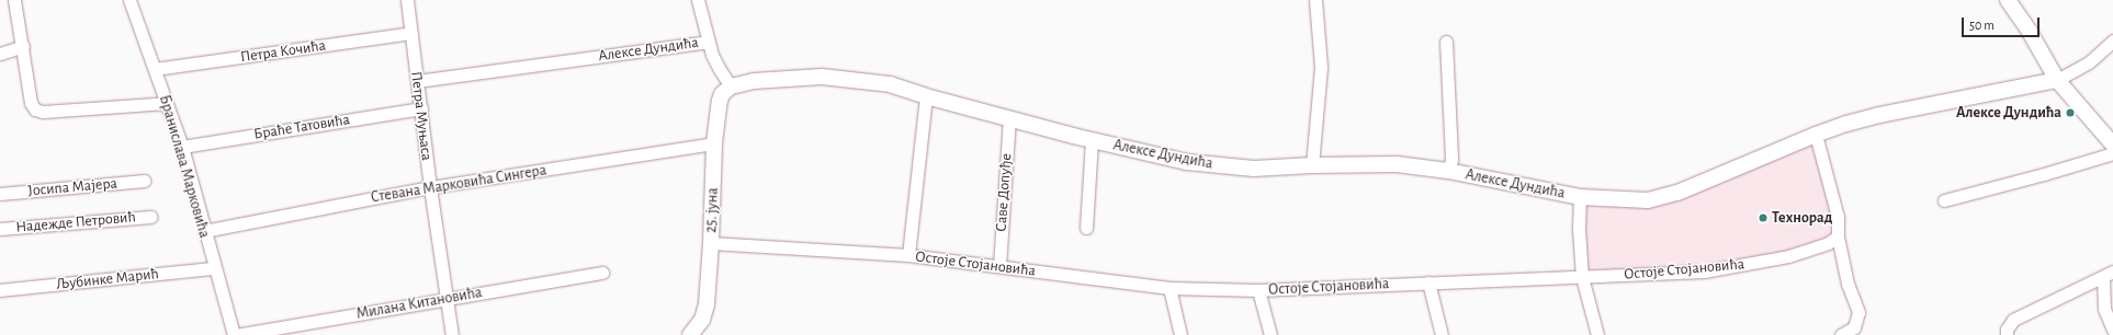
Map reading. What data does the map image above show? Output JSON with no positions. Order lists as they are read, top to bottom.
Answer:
{
  "streets": {
    "street": [
      "Алексе Дундића",
      "Петра Кочића",
      "Петра Муњаса",
      "Браће Татовића",
      "Бранислава Марковића",
      "Стевана Марковића Сингера",
      "Јосипа Мајера",
      "Саве Допуђе",
      "25. јуна",
      "Надежде Петровић",
      "Остоје Стојановића",
      "Љубинке Марић",
      "Милана Китановића"
    ]
  },
  "crossings": [
    ["Алексе Дундића", "Петра Муњаса"],
    ["Алексе Дундића", "Саве Допуђе"],
    ["Алексе Дундића", "25. јуна"],
    ["Петра Кочића", "Петра Муњаса"],
    ["Петра Кочића", "Бранислава Марковића"],
    ["Петра Муњаса", "Браће Татовића"],
    ["Петра Муњаса", "Стевана Марковића Сингера"],
    ["Петра Муњаса", "Милана Китановића"],
    ["Браће Татовића", "Бранислава Марковића"],
    ["Бранислава Марковића", "Стевана Марковића Сингера"],
    ["Бранислава Марковића", "Љубинке Марић"],
    ["Бранислава Марковића", "Милана Китановића"],
    ["Стевана Марковића Сингера", "25. јуна"],
    ["Саве Допуђе", "Остоје Стојановића"],
    ["25. јуна", "Остоје Стојановића"]
  ],
  "places": ["Алексе Дундића", "Технорад"],
  "scale_bar": "50 m"
}
